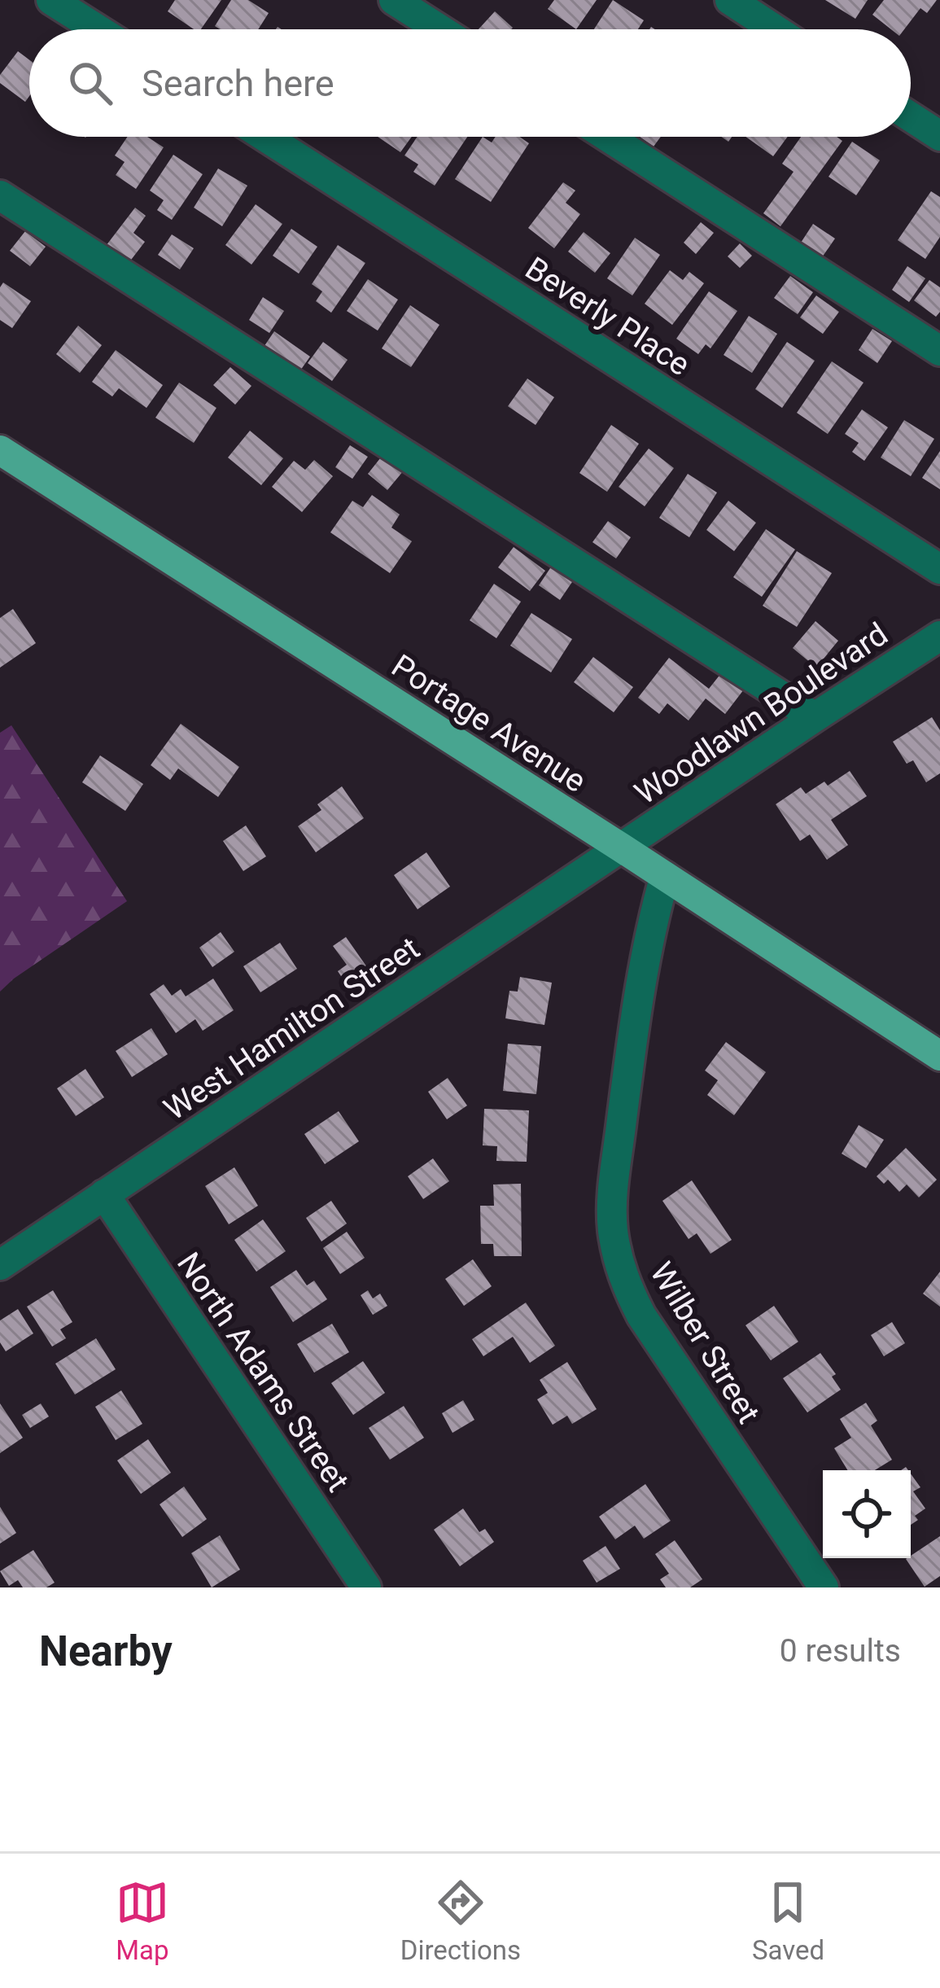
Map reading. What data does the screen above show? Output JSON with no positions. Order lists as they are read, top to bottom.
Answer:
{
  "streets": {
    "main road": ["Portage Avenue"],
    "street": [
      "Beverly Place",
      "Woodlawn Boulevard",
      "West Hamilton Street",
      "Wilber Street",
      "North Adams Street"
    ]
  },
  "crossings": [
    ["Woodlawn Boulevard", "Portage Avenue"],
    ["Woodlawn Boulevard", "West Hamilton Street"],
    ["Portage Avenue", "West Hamilton Street"],
    ["Portage Avenue", "Wilber Street"],
    ["West Hamilton Street", "North Adams Street"]
  ],
  "page": {
    "search": "Search here",
    "heading": ["Nearby", "0 results"],
    "nav": ["Map", "Directions", "Saved"]
  }
}
